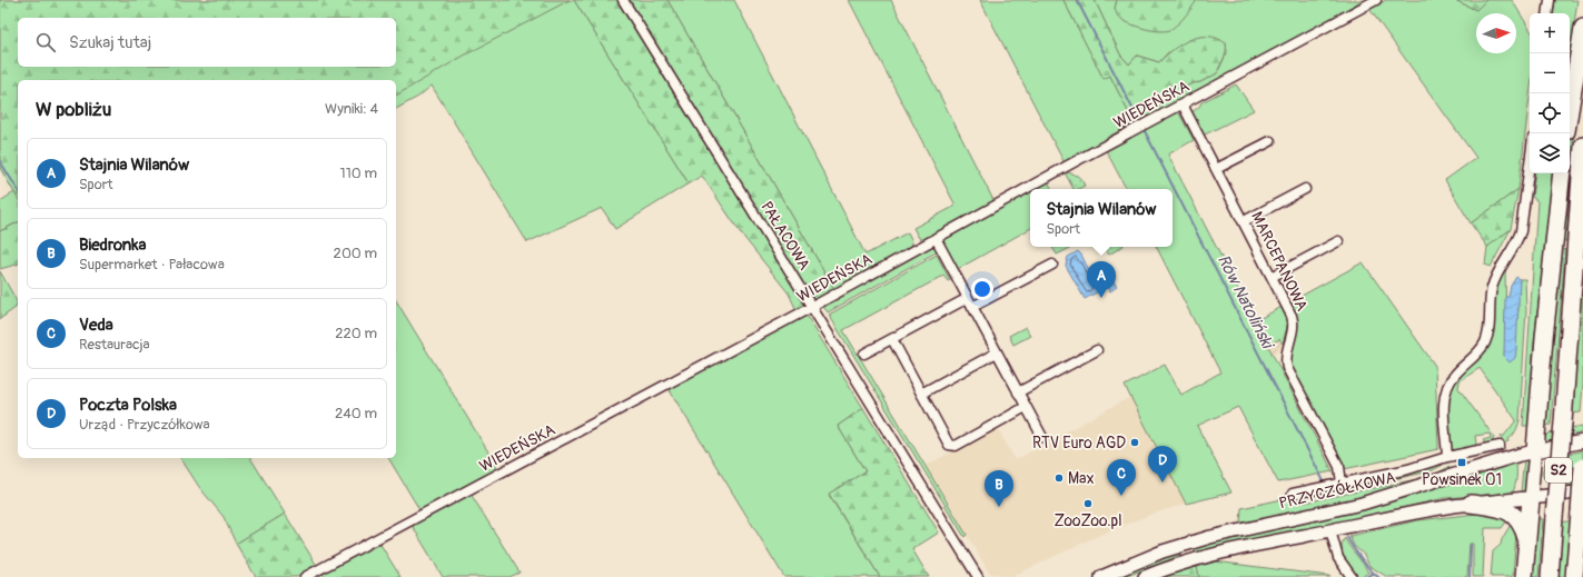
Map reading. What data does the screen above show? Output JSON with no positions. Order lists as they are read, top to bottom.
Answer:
{
  "streets": {
    "highway": ["S2"],
    "main road": ["PRZYCZÓŁKOWA"],
    "street": ["WIEDEŃSKA", "PAŁACOWA", "MARCEPANOWA"]
  },
  "crossings": [
    ["WIEDEŃSKA", "PAŁACOWA"],
    ["WIEDEŃSKA", "MARCEPANOWA"],
    ["MARCEPANOWA", "PRZYCZÓŁKOWA"]
  ],
  "water": ["Rów Natoliński"],
  "places": {
    "other": ["RTV Euro AGD", "Max", "ZooZoo.pl"],
    "transit": ["Powsinek 01"]
  },
  "north": "right",
  "page": {
    "map_buttons": ["+", "−"],
    "search": "Szukaj tutaj",
    "heading": ["W pobliżu", "Wyniki: 4"],
    "list": [
      {
        "mark": "A",
        "name": "Stajnia Wilanów",
        "note": "Sport",
        "value": "110 m"
      },
      {
        "mark": "B",
        "name": "Biedronka",
        "note": "Supermarket · Pałacowa",
        "value": "200 m"
      },
      {
        "mark": "C",
        "name": "Veda",
        "note": "Restauracja",
        "value": "220 m"
      },
      {
        "mark": "D",
        "name": "Poczta Polska",
        "note": "Urząd · Przyczółkowa",
        "value": "240 m"
      }
    ],
    "popup": ["Stajnia Wilanów", "Sport"],
    "pins": [
      "A",
      "D",
      "C",
      "B"
    ]
  }
}
